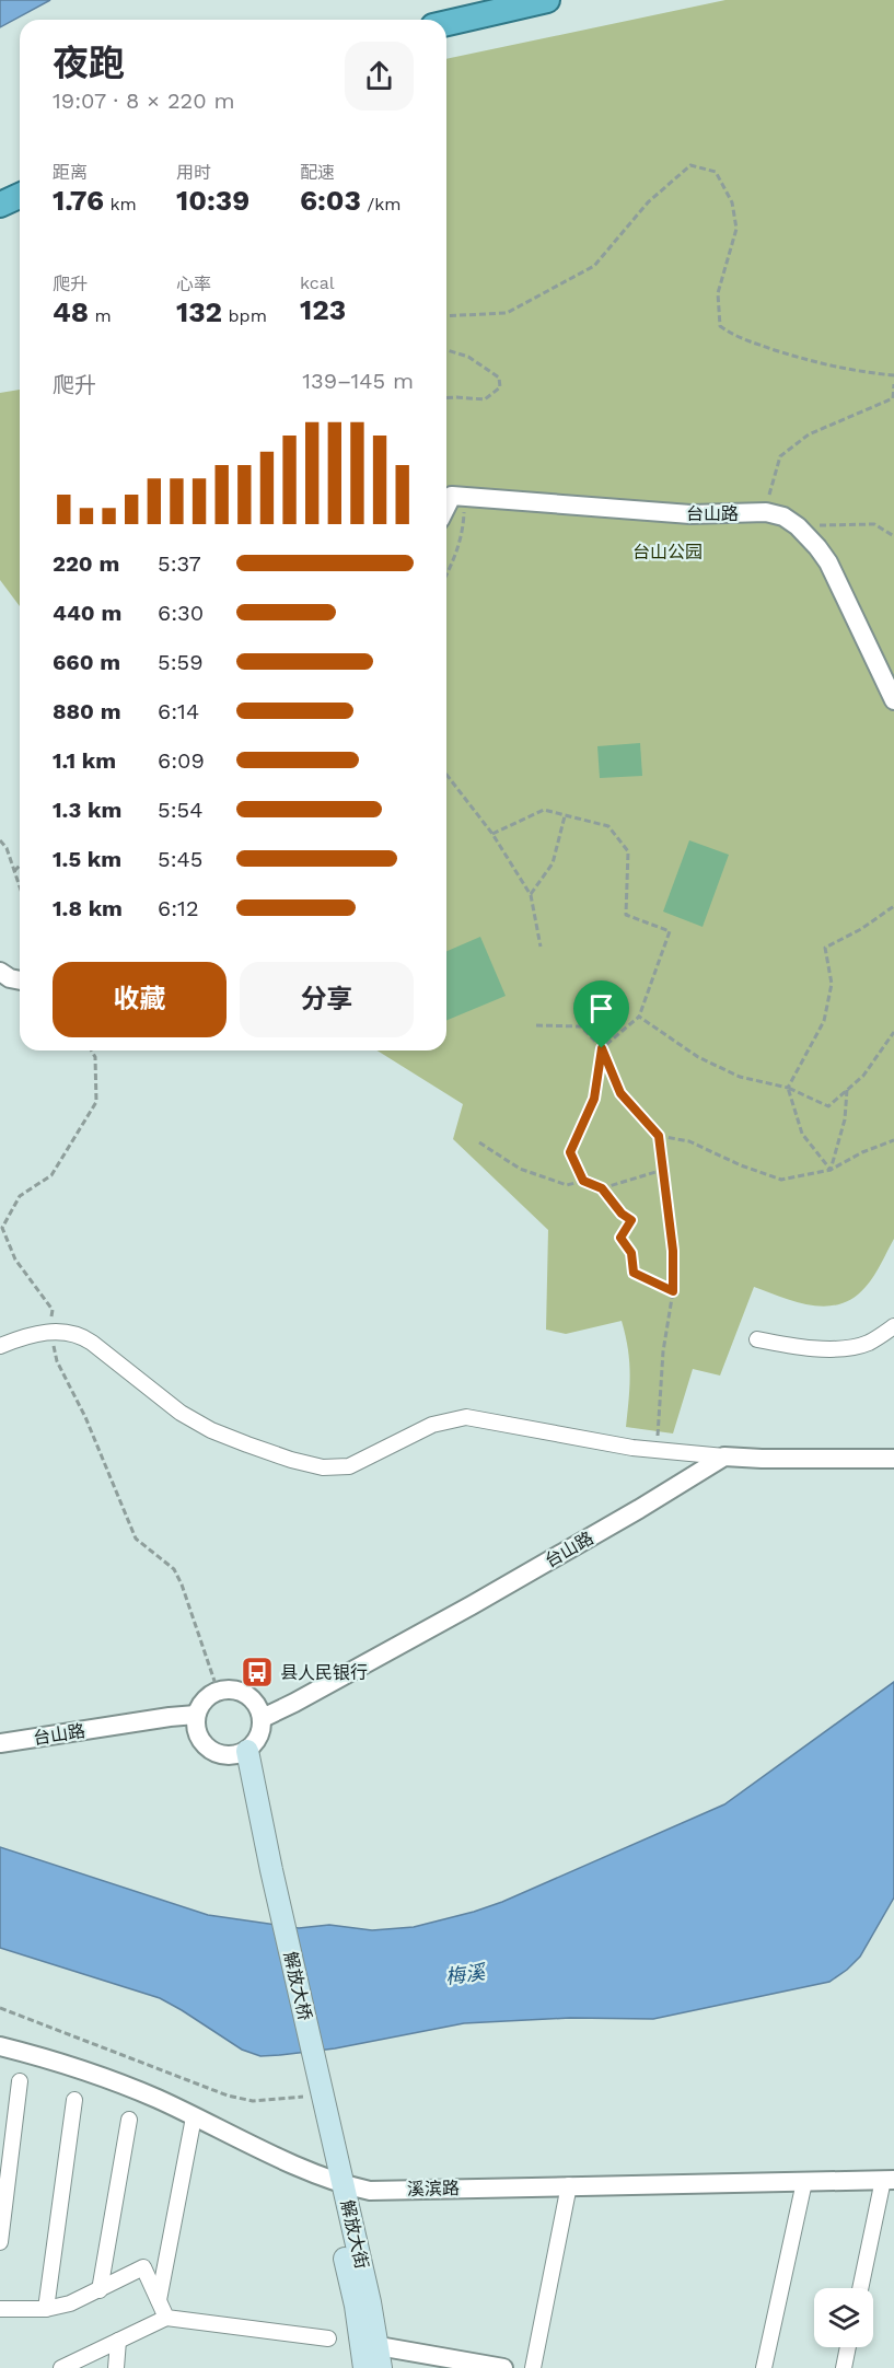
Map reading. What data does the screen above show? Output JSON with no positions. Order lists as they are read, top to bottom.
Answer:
{
  "streets": {
    "main road": ["解放大桥", "解放大街"],
    "street": ["台山路", "溪滨路"]
  },
  "crossings": [
    ["台山路", "解放大桥"],
    ["解放大桥", "解放大街"],
    ["溪滨路", "解放大街"]
  ],
  "water": ["梅溪"],
  "parks": ["台山公园"],
  "places": {
    "bus stop": ["县人民银行"]
  },
  "page": {
    "heading": ["夜跑", "19:07 · 8 × 220 m"],
    "stats": [
      ["距离", "1.76 km"],
      ["用时", "10:39"],
      ["配速", "6:03 /km"],
      ["爬升", "48 m"],
      ["心率", "132 bpm"],
      ["kcal", "123"]
    ],
    "chart": ["爬升", "139–145 m"],
    "list": [
      {
        "name": "220 m",
        "note": "5:37"
      },
      {
        "name": "440 m",
        "note": "6:30"
      },
      {
        "name": "660 m",
        "note": "5:59"
      },
      {
        "name": "880 m",
        "note": "6:14"
      },
      {
        "name": "1.1 km",
        "note": "6:09"
      },
      {
        "name": "1.3 km",
        "note": "5:54"
      },
      {
        "name": "1.5 km",
        "note": "5:45"
      },
      {
        "name": "1.8 km",
        "note": "6:12"
      }
    ],
    "buttons": ["收藏", "分享"]
  }
}
